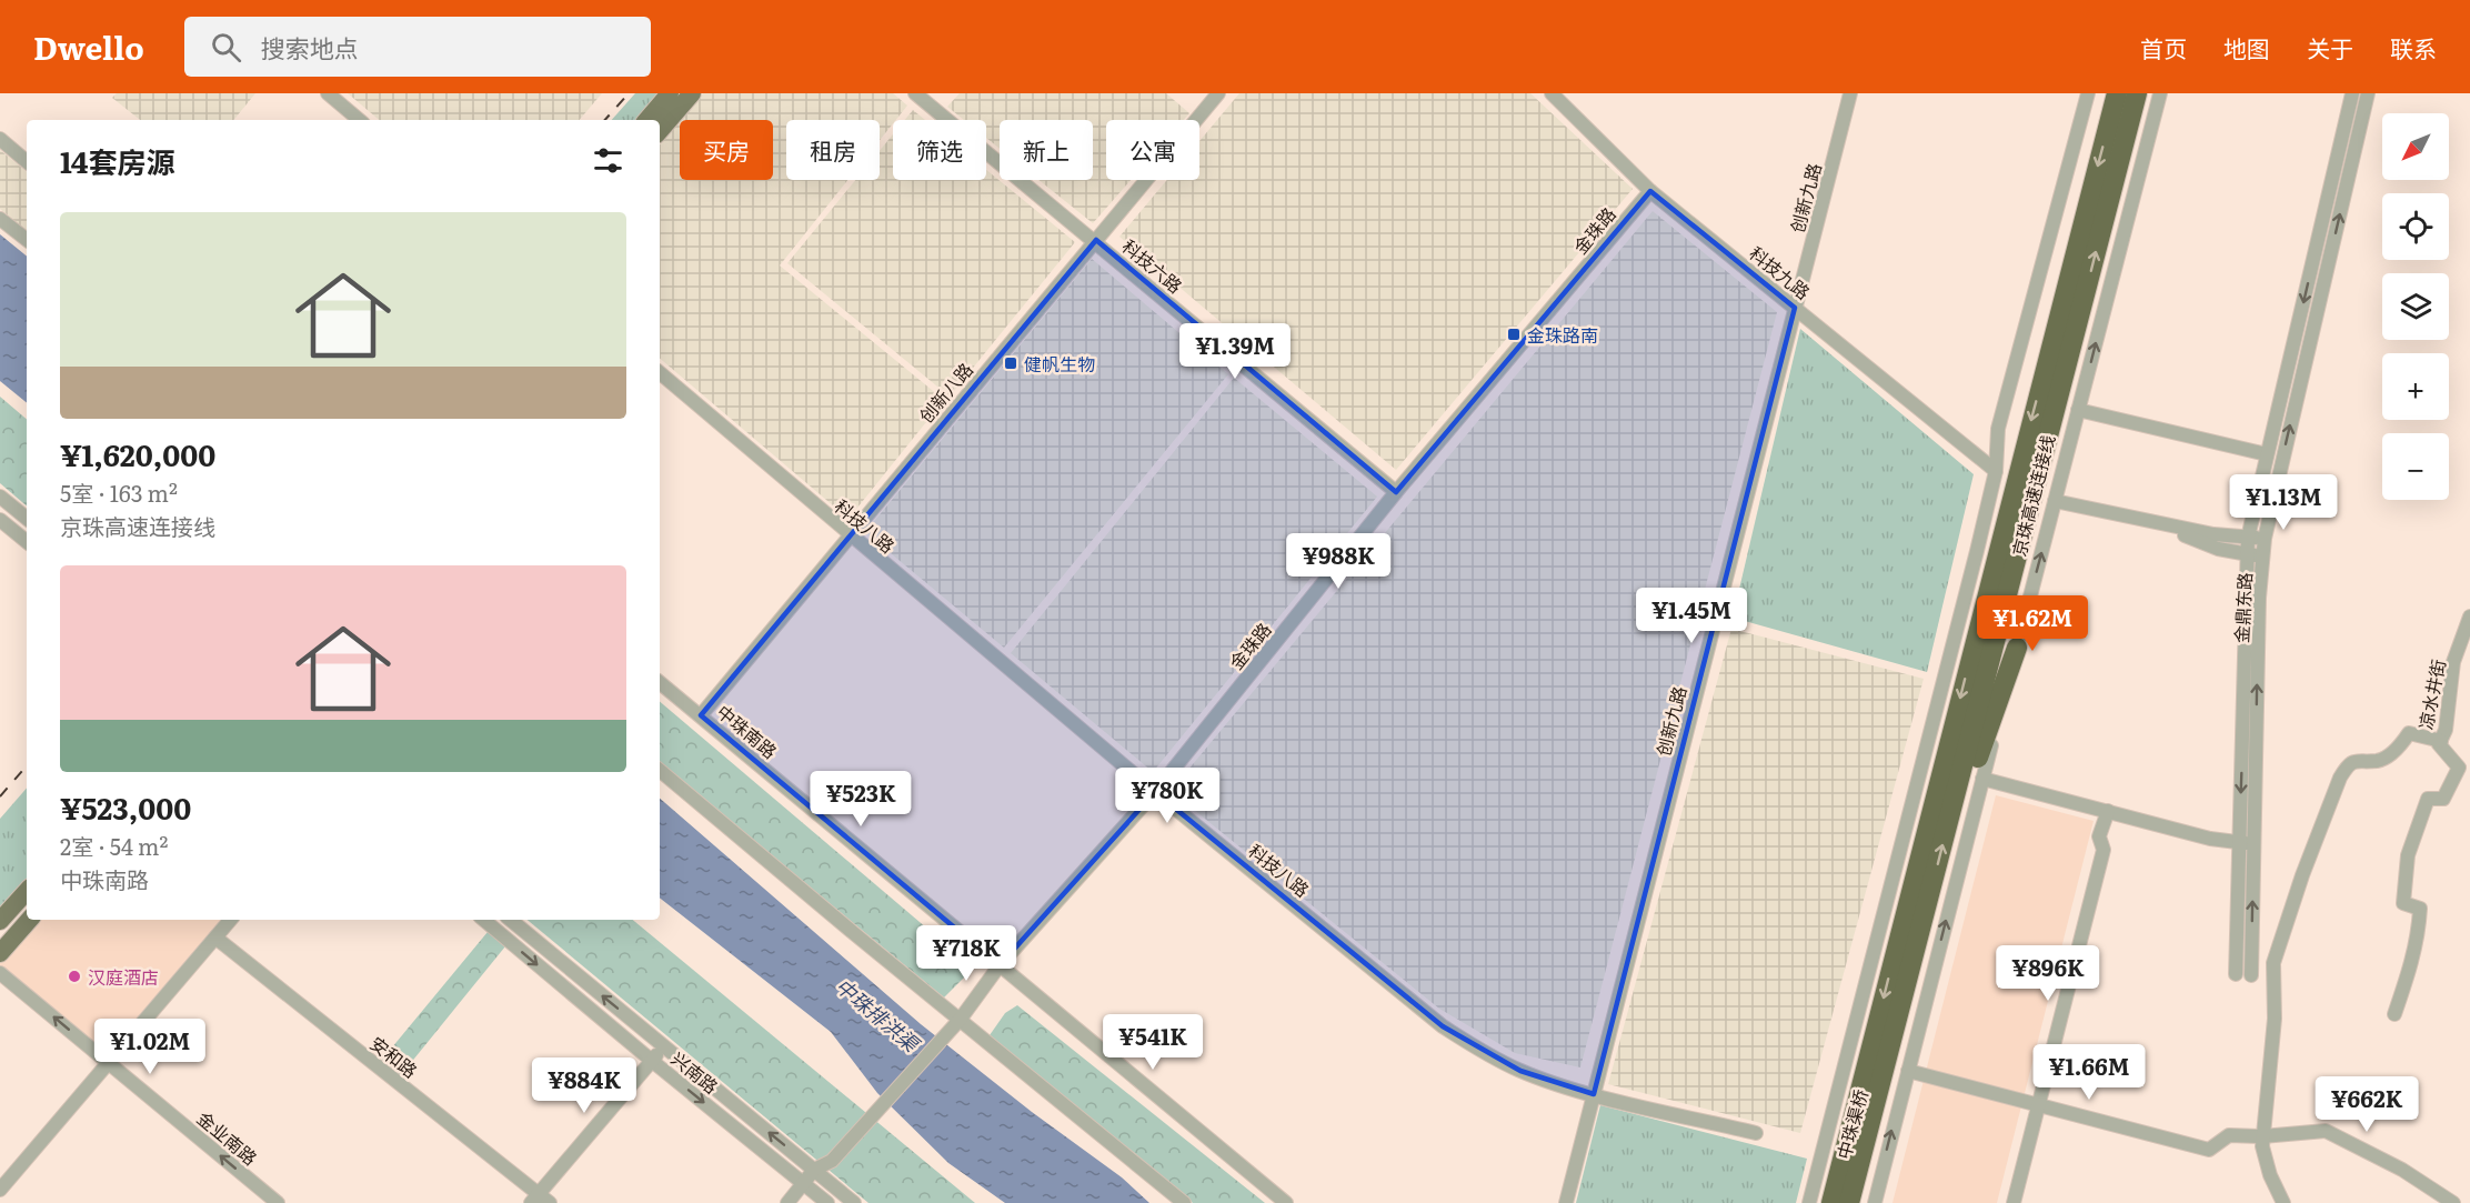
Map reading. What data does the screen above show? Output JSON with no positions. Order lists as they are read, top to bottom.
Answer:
{
  "streets": {
    "highway": ["京珠高速连接线", "中珠渠桥"],
    "street": [
      "创新九路",
      "金珠路",
      "科技六路",
      "科技九路",
      "创新八路",
      "科技八路",
      "金鼎东路",
      "凉水井街",
      "中珠南路",
      "安和路",
      "兴南路",
      "金业南路"
    ]
  },
  "crossings": [
    ["创新九路", "科技九路"],
    ["创新九路", "科技八路"],
    ["金珠路", "科技六路"],
    ["金珠路", "科技九路"],
    ["金珠路", "科技八路"],
    ["金珠路", "中珠南路"],
    ["科技六路", "创新八路"],
    ["创新八路", "科技八路"],
    ["创新八路", "中珠南路"],
    ["京珠高速连接线", "中珠渠桥"]
  ],
  "one_way": ["金业南路"],
  "water": ["中珠排洪渠"],
  "places": {
    "transit": ["金珠路南", "健帆生物"],
    "other": ["汉庭酒店"]
  },
  "north": "bottom left",
  "page": {
    "header": "Dwello",
    "search": "搜索地点",
    "nav": [
      "首页",
      "地图",
      "关于",
      "联系"
    ],
    "map_buttons": ["+", "−"],
    "chip": [
      "买房",
      "租房",
      "筛选",
      "新上",
      "公寓"
    ],
    "heading": "14套房源",
    "list": [
      {
        "name": "¥1,620,000",
        "note": "5室 · 163 m² · 京珠高速连接线"
      },
      {
        "name": "¥523,000",
        "note": "2室 · 54 m² · 中珠南路"
      }
    ],
    "price": [
      "¥1.39M",
      "¥1.13M",
      "¥988K",
      "¥1.45M",
      "¥1.62M",
      "¥780K",
      "¥523K",
      "¥718K",
      "¥896K",
      "¥541K",
      "¥1.02M",
      "¥1.66M",
      "¥884K",
      "¥662K"
    ]
  }
}
